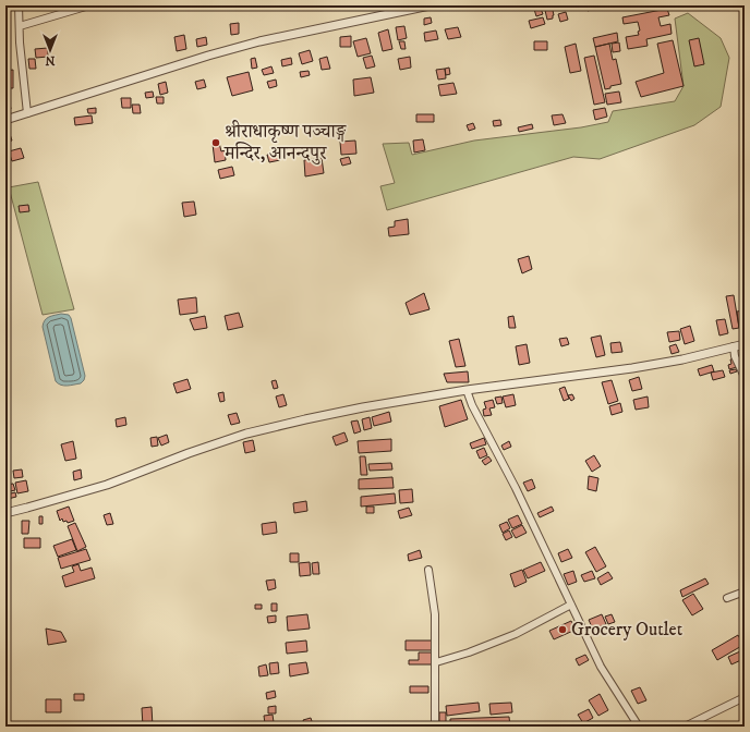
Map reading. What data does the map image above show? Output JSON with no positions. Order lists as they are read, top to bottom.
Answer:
{
  "places": ["श्रीराधाकृष्ण पञ्चाङ्ग मन्दिर, आनन्दपुर", "Grocery Outlet"],
  "north": "bottom"
}
